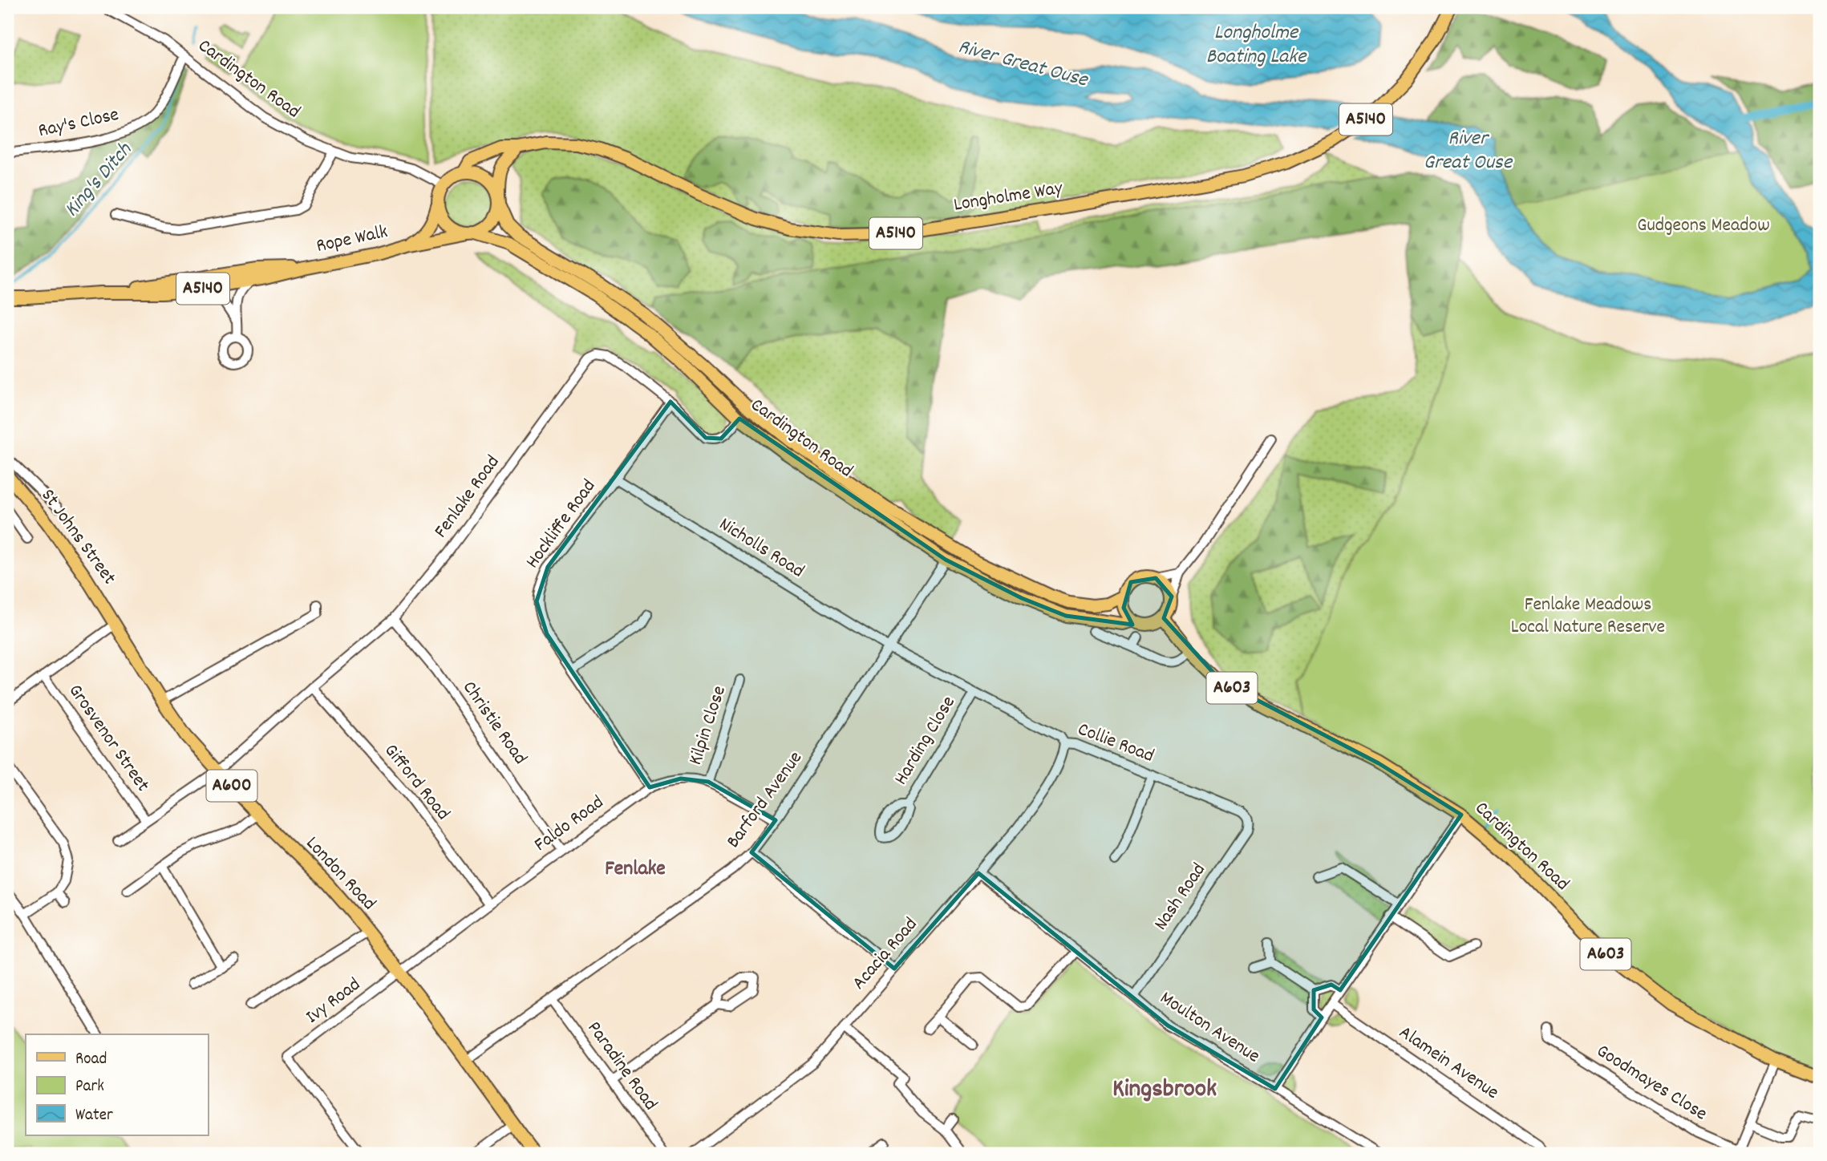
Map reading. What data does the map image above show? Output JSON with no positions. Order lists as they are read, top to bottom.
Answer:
{
  "streets": {
    "main road": [
      "Cardington Road",
      "A5140",
      "Longholme Way",
      "Rope Walk",
      "St Johns Street",
      "A603",
      "A600",
      "London Road"
    ],
    "street": [
      "Ray's Close",
      "Fenlake Road",
      "Hockliffe Road",
      "Nicholls Road",
      "Christie Road",
      "Kilpin Close",
      "Grosvenor Street",
      "Harding Close",
      "Collie Road",
      "Gifford Road",
      "Barford Avenue",
      "Faldo Road",
      "Nash Road",
      "Acacia Road",
      "Ivy Road",
      "Moulton Avenue",
      "Alamein Avenue",
      "Paradine Road",
      "Goodmayes Close"
    ]
  },
  "crossings": [
    ["Cardington Road", "Ray's Close"],
    ["Cardington Road", "Longholme Way"],
    ["Cardington Road", "Rope Walk"],
    ["Cardington Road", "Fenlake Road"],
    ["Cardington Road", "Barford Avenue"],
    ["Longholme Way", "Rope Walk"],
    ["Fenlake Road", "Hockliffe Road"],
    ["Fenlake Road", "Christie Road"],
    ["Fenlake Road", "Grosvenor Street"],
    ["Fenlake Road", "Gifford Road"],
    ["Fenlake Road", "London Road"],
    ["Hockliffe Road", "Nicholls Road"],
    ["Hockliffe Road", "Faldo Road"],
    ["St Johns Street", "London Road"],
    ["Nicholls Road", "Collie Road"],
    ["Nicholls Road", "Barford Avenue"],
    ["Christie Road", "Faldo Road"],
    ["Kilpin Close", "Faldo Road"],
    ["Harding Close", "Collie Road"],
    ["Collie Road", "Barford Avenue"],
    ["Collie Road", "Nash Road"],
    ["Collie Road", "Acacia Road"],
    ["Gifford Road", "Faldo Road"],
    ["Barford Avenue", "Faldo Road"],
    ["Barford Avenue", "London Road"],
    ["Barford Avenue", "Paradine Road"],
    ["Faldo Road", "London Road"],
    ["Faldo Road", "Ivy Road"],
    ["London Road", "Ivy Road"],
    ["Nash Road", "Moulton Avenue"],
    ["Acacia Road", "Moulton Avenue"]
  ],
  "districts": ["Fenlake", "Kingsbrook"],
  "water": ["Longholme Boating Lake", "River Great Ouse", "King's Ditch"],
  "parks": ["Gudgeons Meadow", "Fenlake Meadows Local Nature Reserve"],
  "legend": ["Road", "Park", "Water"]
}
